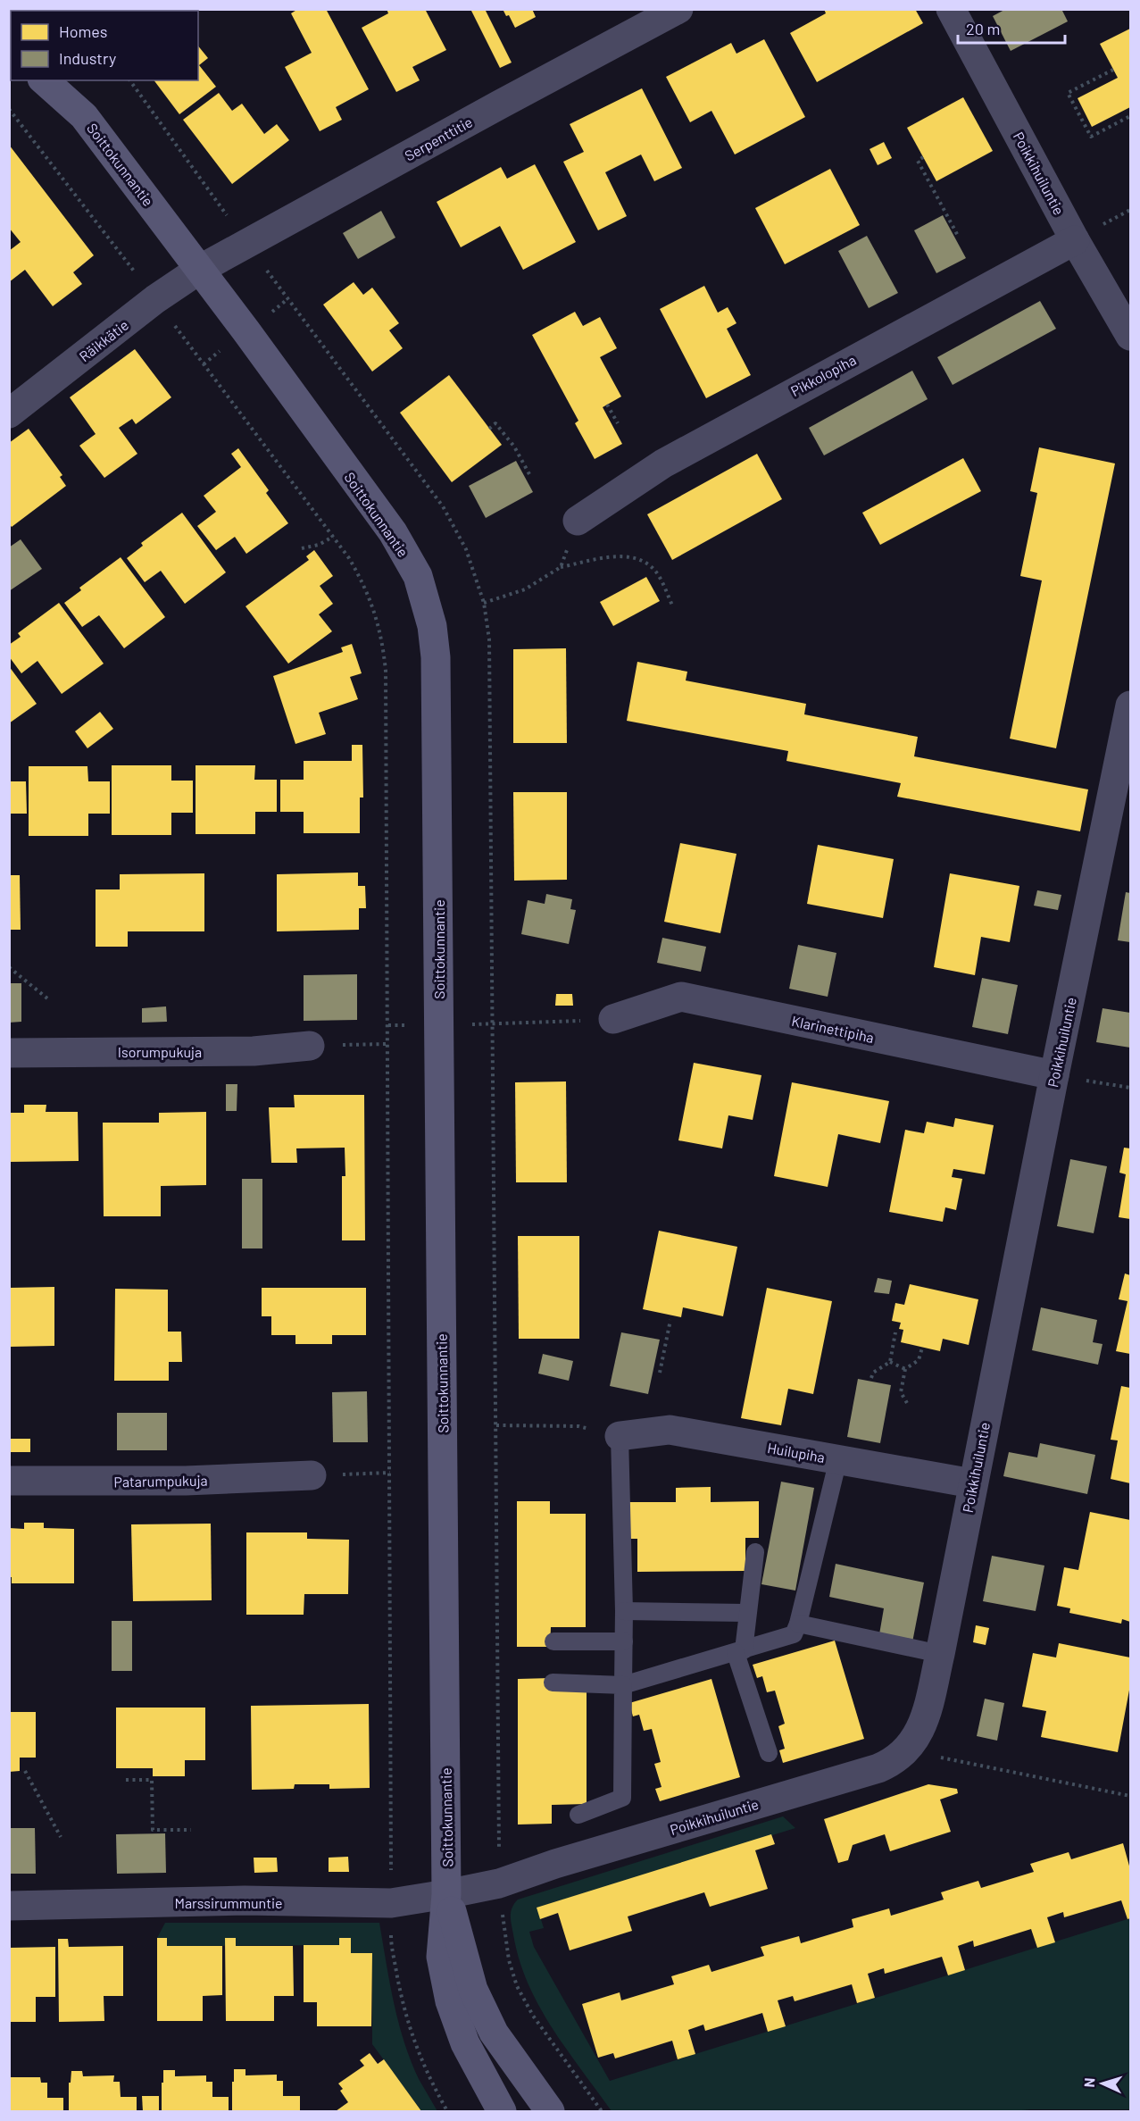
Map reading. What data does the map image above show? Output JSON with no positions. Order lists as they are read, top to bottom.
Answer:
{
  "streets": {
    "street": [
      "Serpenttitie",
      "Soittokunnantie",
      "Poikkihuiluntie",
      "Räikkätie",
      "Pikkolopiha",
      "Klarinettipiha",
      "Isorumpukuja",
      "Huilupiha",
      "Patarumpukuja",
      "Marssirummuntie"
    ]
  },
  "crossings": [
    ["Serpenttitie", "Soittokunnantie"],
    ["Serpenttitie", "Räikkätie"],
    ["Soittokunnantie", "Poikkihuiluntie"],
    ["Soittokunnantie", "Räikkätie"],
    ["Soittokunnantie", "Marssirummuntie"],
    ["Poikkihuiluntie", "Pikkolopiha"],
    ["Poikkihuiluntie", "Klarinettipiha"],
    ["Poikkihuiluntie", "Huilupiha"],
    ["Poikkihuiluntie", "Marssirummuntie"]
  ],
  "legend": ["Homes", "Industry"],
  "scale_bar": "20 m",
  "north": "left"
}
